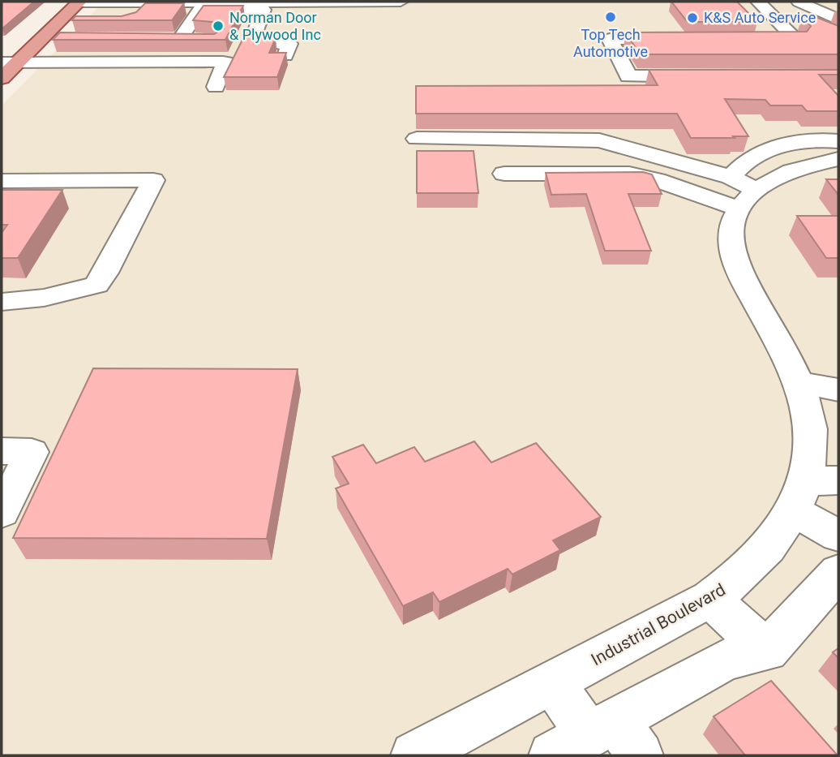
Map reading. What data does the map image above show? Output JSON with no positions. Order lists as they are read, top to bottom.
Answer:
{
  "streets": {
    "street": ["Industrial Boulevard"]
  },
  "places": ["Top Tech Automotive", "K&S Auto Service", "Norman Door & Plywood Inc"]
}
